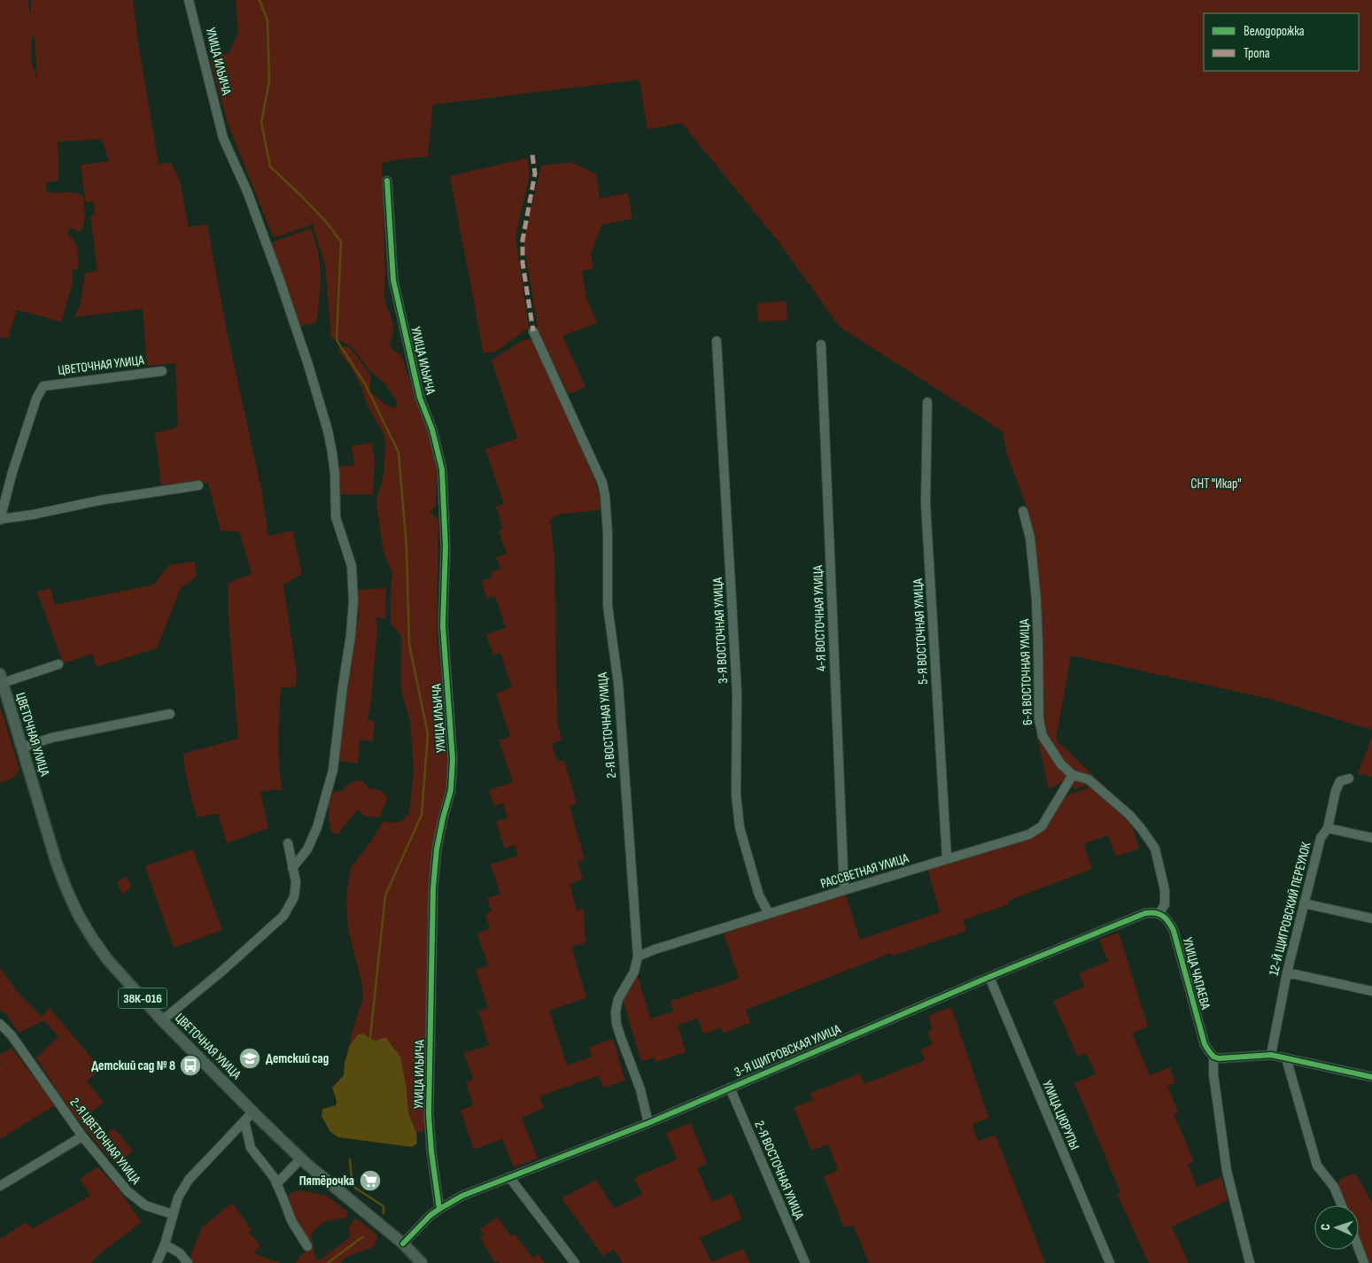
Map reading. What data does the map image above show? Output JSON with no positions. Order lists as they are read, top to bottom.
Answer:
{
  "streets": {
    "main road": ["ЦВЕТОЧНАЯ УЛИЦА", "38К-016"],
    "street": [
      "УЛИЦА ИЛЬИЧА",
      "4-Я ВОСТОЧНАЯ УЛИЦА",
      "3-Я ВОСТОЧНАЯ УЛИЦА",
      "5-Я ВОСТОЧНАЯ УЛИЦА",
      "6-Я ВОСТОЧНАЯ УЛИЦА",
      "2-Я ВОСТОЧНАЯ УЛИЦА",
      "РАССВЕТНАЯ УЛИЦА",
      "12-Й ЩИГРОВСКИЙ ПЕРЕУЛОК",
      "УЛИЦА ЧАПАЕВА",
      "3-Я ЩИГРОВСКАЯ УЛИЦА",
      "УЛИЦА ЦЮРУПЫ",
      "2-Я ЦВЕТОЧНАЯ УЛИЦА"
    ]
  },
  "crossings": [
    ["УЛИЦА ИЛЬИЧА", "3-Я ЩИГРОВСКАЯ УЛИЦА"],
    ["4-Я ВОСТОЧНАЯ УЛИЦА", "РАССВЕТНАЯ УЛИЦА"],
    ["3-Я ВОСТОЧНАЯ УЛИЦА", "РАССВЕТНАЯ УЛИЦА"],
    ["5-Я ВОСТОЧНАЯ УЛИЦА", "РАССВЕТНАЯ УЛИЦА"],
    ["6-Я ВОСТОЧНАЯ УЛИЦА", "РАССВЕТНАЯ УЛИЦА"],
    ["6-Я ВОСТОЧНАЯ УЛИЦА", "УЛИЦА ЧАПАЕВА"],
    ["6-Я ВОСТОЧНАЯ УЛИЦА", "3-Я ЩИГРОВСКАЯ УЛИЦА"],
    ["2-Я ВОСТОЧНАЯ УЛИЦА", "РАССВЕТНАЯ УЛИЦА"],
    ["2-Я ВОСТОЧНАЯ УЛИЦА", "3-Я ЩИГРОВСКАЯ УЛИЦА"],
    ["УЛИЦА ЧАПАЕВА", "3-Я ЩИГРОВСКАЯ УЛИЦА"],
    ["3-Я ЩИГРОВСКАЯ УЛИЦА", "УЛИЦА ЦЮРУПЫ"]
  ],
  "parks": ["СНТ \"Икар\""],
  "places": {
    "school or university": ["Детский сад"],
    "bus stop": ["Детский сад № 8"],
    "supermarket": ["Пятёрочка"]
  },
  "legend": ["Велодорожка", "Тропа"],
  "north": "left"
}
